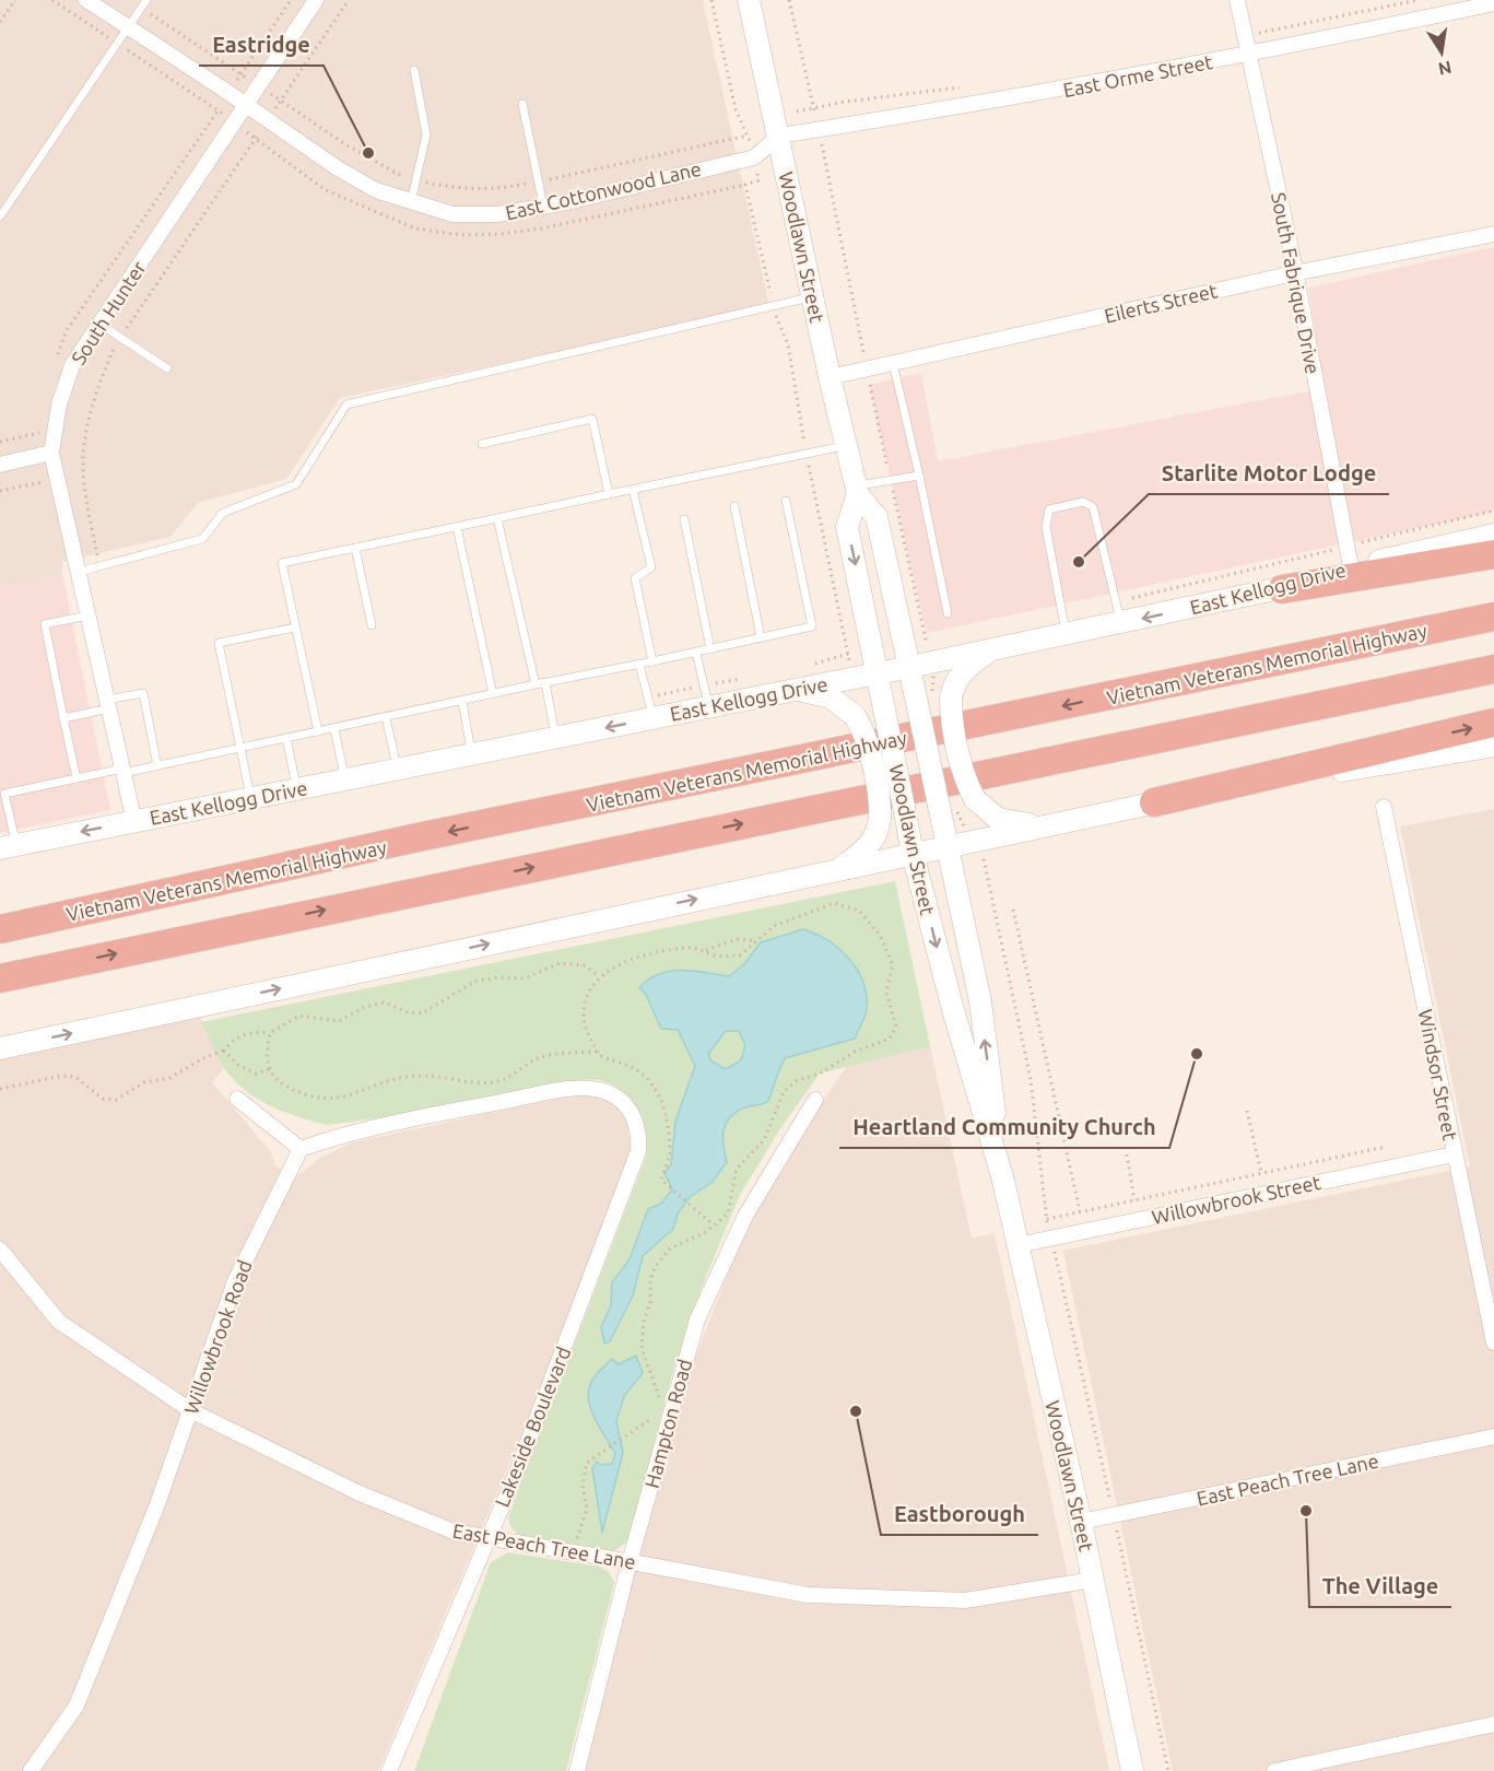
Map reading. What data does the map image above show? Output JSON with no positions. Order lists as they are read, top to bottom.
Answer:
{
  "streets": {
    "highway": ["Vietnam Veterans Memorial Highway"],
    "main road": ["Woodlawn Street", "East Kellogg Drive"],
    "street": [
      "East Orme Street",
      "East Cottonwood Lane",
      "South Fabrique Drive",
      "Eilerts Street",
      "South Hunter",
      "Windsor Street",
      "Willowbrook Street",
      "Willowbrook Road",
      "Hampton Road",
      "Lakeside Boulevard",
      "East Peach Tree Lane"
    ]
  },
  "crossings": [
    ["East Orme Street", "East Cottonwood Lane"],
    ["East Orme Street", "Woodlawn Street"],
    ["East Orme Street", "South Fabrique Drive"],
    ["East Cottonwood Lane", "Woodlawn Street"],
    ["East Cottonwood Lane", "South Hunter"],
    ["Woodlawn Street", "Eilerts Street"],
    ["Woodlawn Street", "East Kellogg Drive"],
    ["Woodlawn Street", "Willowbrook Street"],
    ["Woodlawn Street", "East Peach Tree Lane"],
    ["South Fabrique Drive", "Eilerts Street"],
    ["South Fabrique Drive", "East Kellogg Drive"],
    ["South Hunter", "East Kellogg Drive"],
    ["Windsor Street", "Willowbrook Street"],
    ["Willowbrook Road", "Lakeside Boulevard"],
    ["Willowbrook Road", "East Peach Tree Lane"],
    ["Hampton Road", "East Peach Tree Lane"],
    ["Lakeside Boulevard", "East Peach Tree Lane"]
  ],
  "places": [
    "Eastridge",
    "Starlite Motor Lodge",
    "Heartland Community Church",
    "Eastborough",
    "The Village"
  ],
  "north": "bottom"
}
